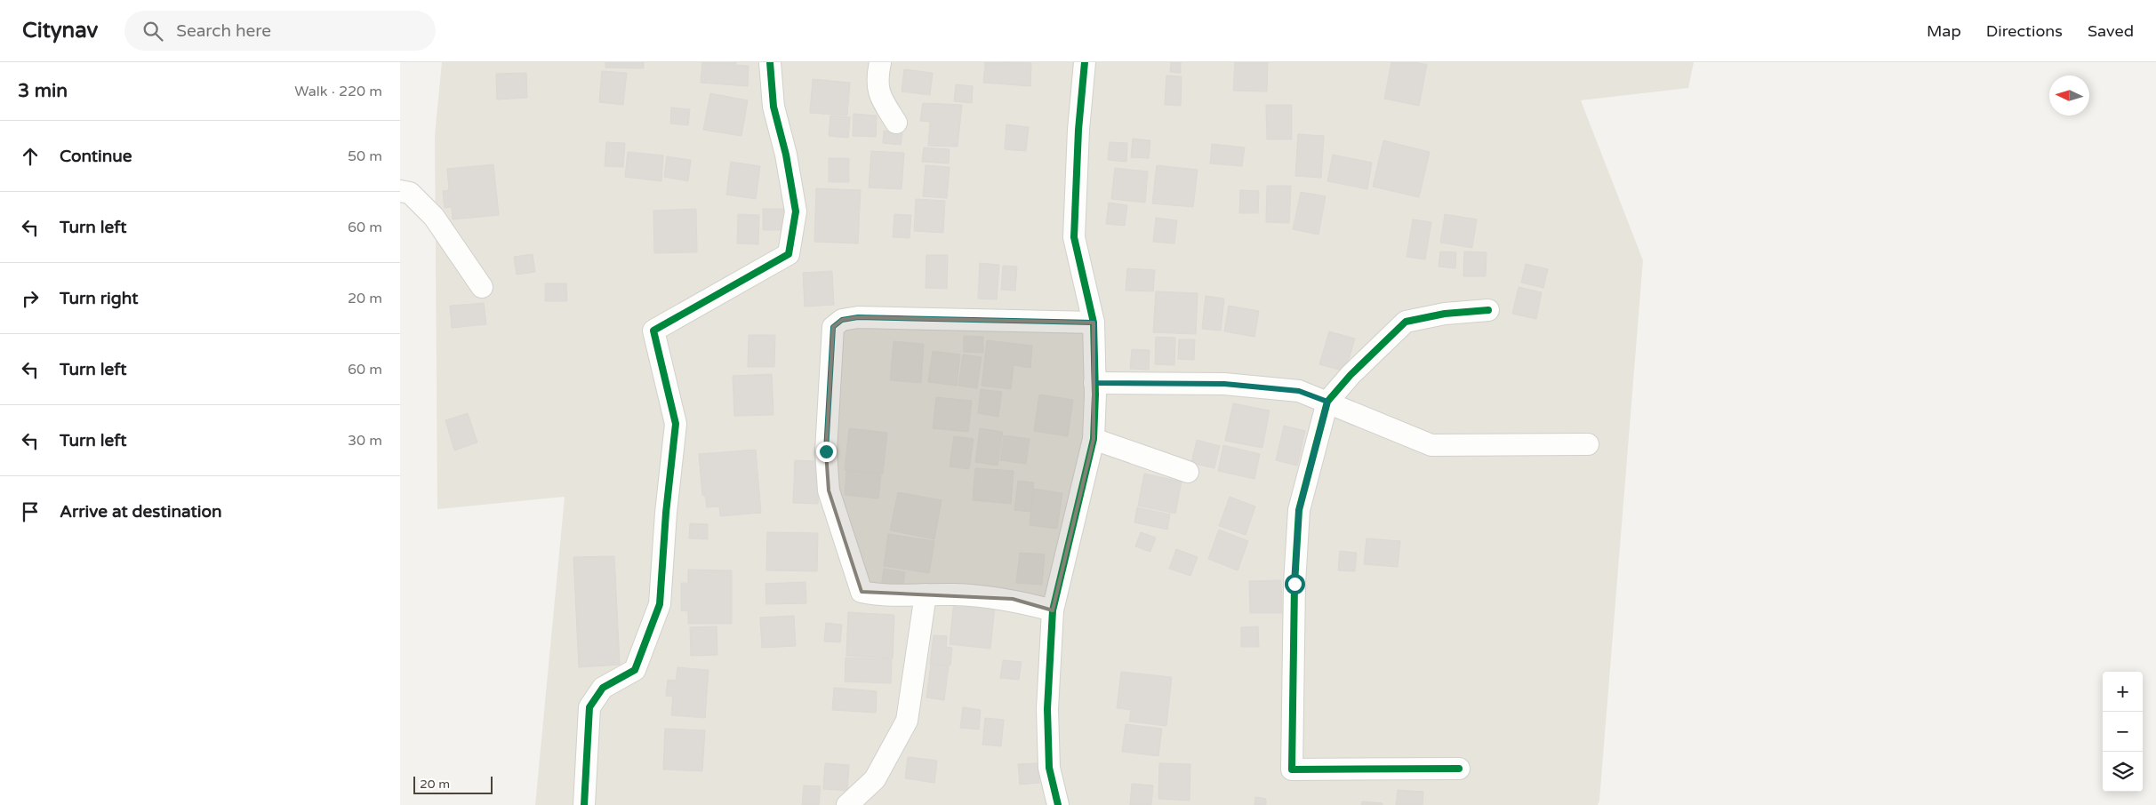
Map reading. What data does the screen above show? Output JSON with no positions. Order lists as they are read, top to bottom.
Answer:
{
  "scale_bar": "20 m",
  "north": "left",
  "page": {
    "header": "Citynav",
    "search": "Search here",
    "nav": ["Map", "Directions", "Saved"],
    "heading": ["3 min", "Walk · 220 m"],
    "list": [
      ["Continue", "50 m"],
      ["Turn left", "60 m"],
      ["Turn right", "20 m"],
      ["Turn left", "60 m"],
      ["Turn left", "30 m"],
      "Arrive at destination"
    ],
    "map_buttons": ["+", "−"],
    "scale": "20 m"
  }
}
